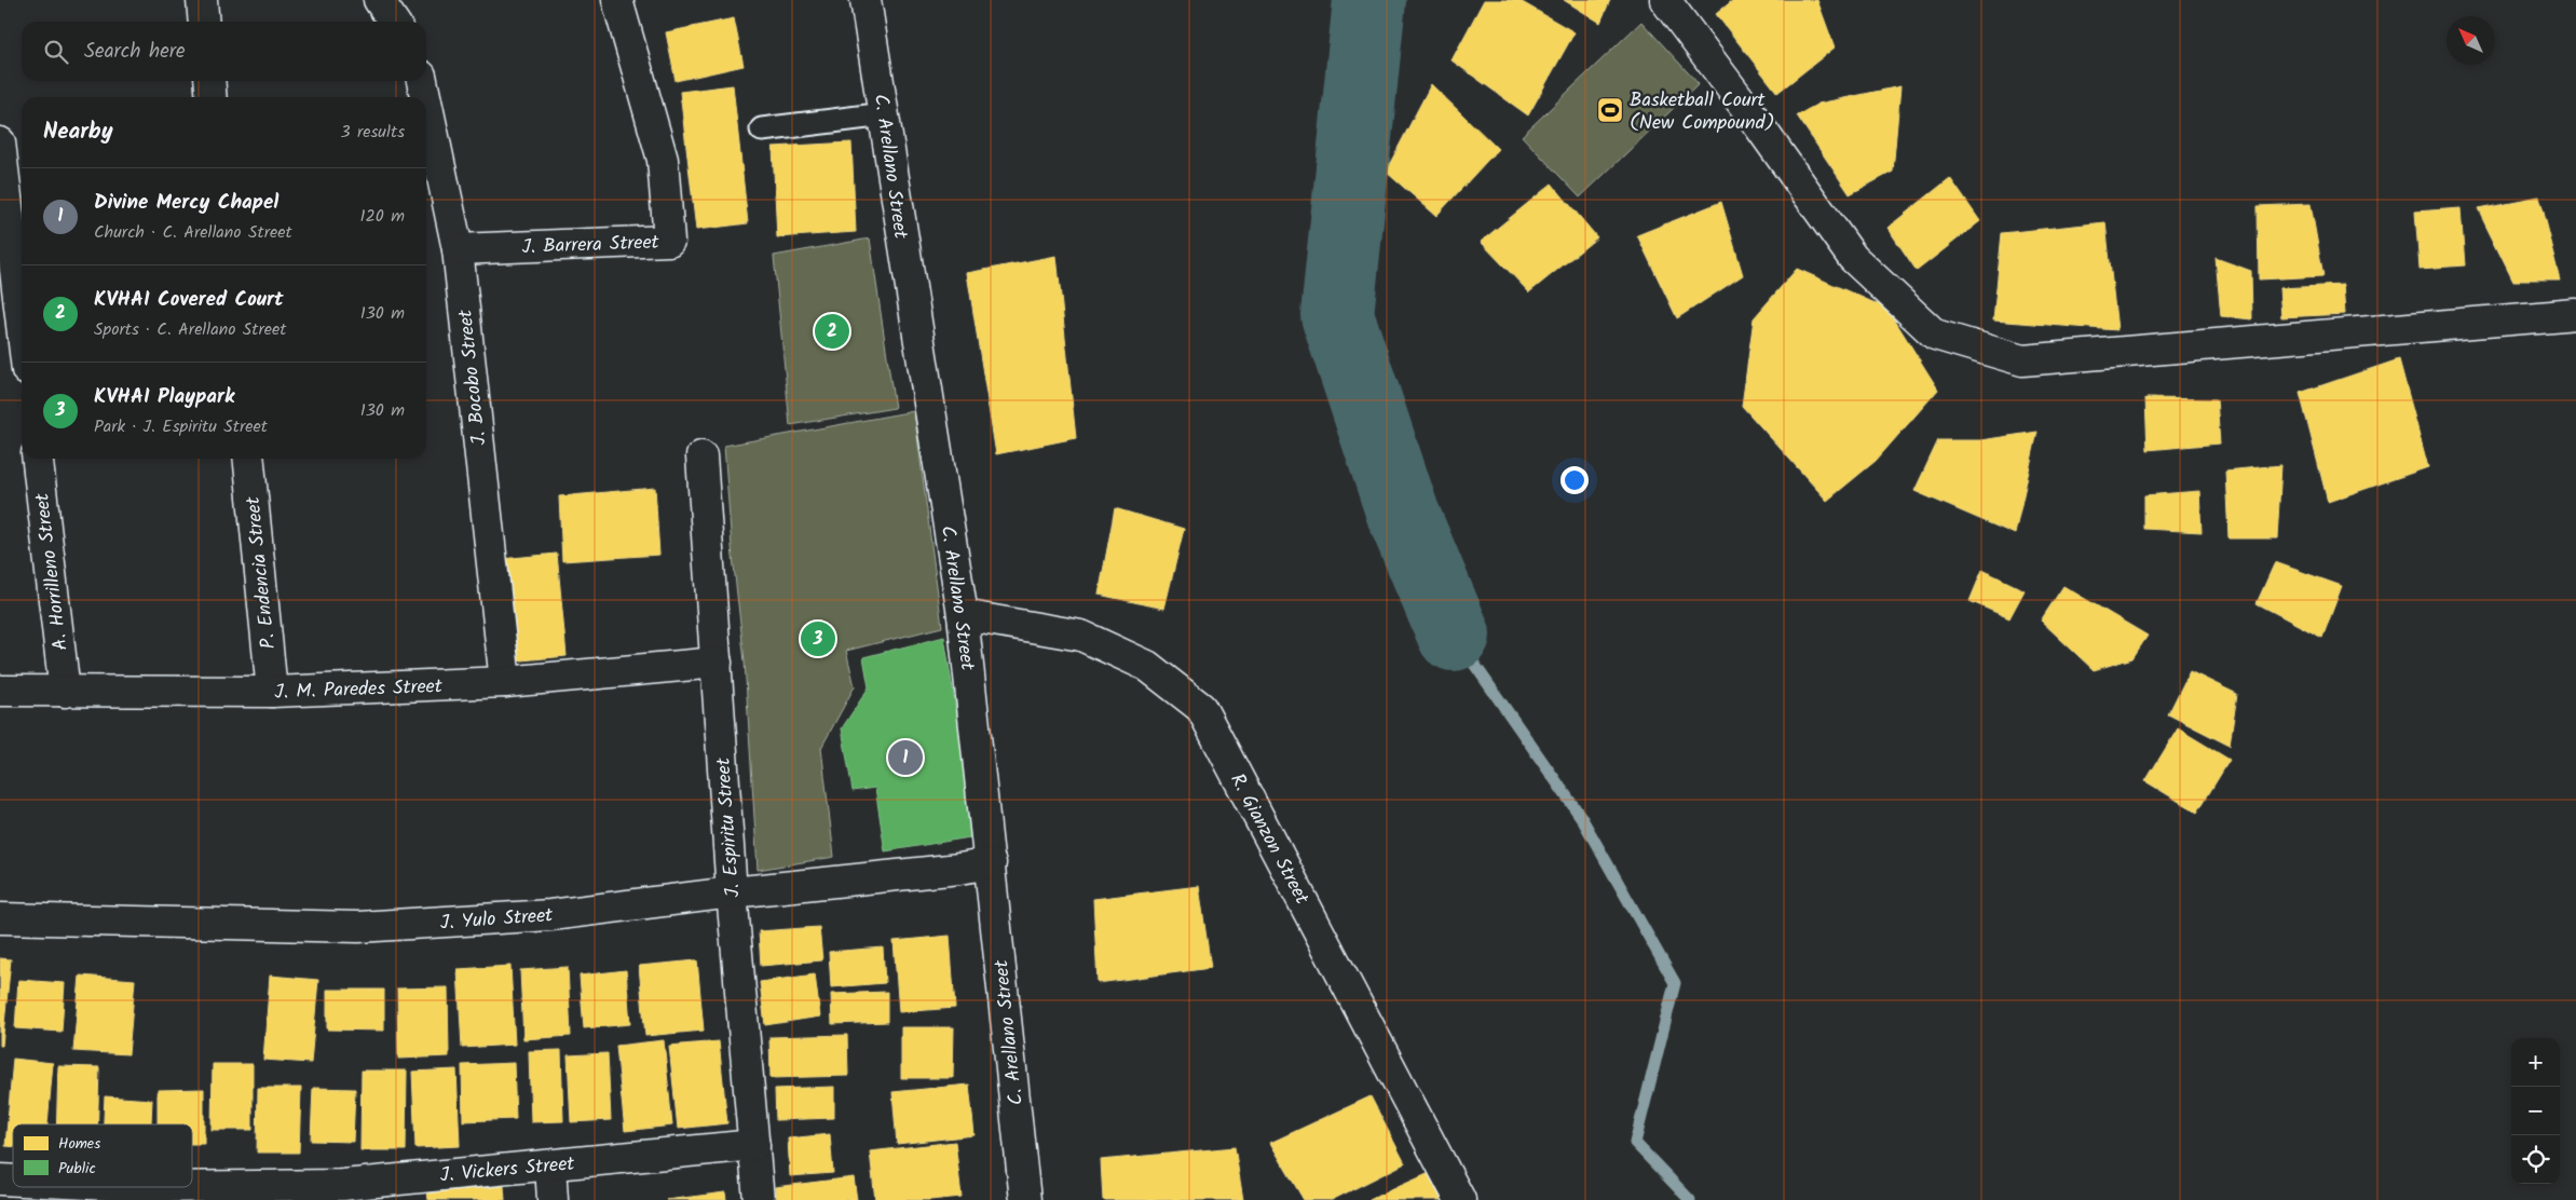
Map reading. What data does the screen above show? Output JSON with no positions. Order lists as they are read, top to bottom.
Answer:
{
  "streets": {
    "street": [
      "C. Arellano Street",
      "J. Barrera Street",
      "J. Bocobo Street",
      "A. Horrilleno Street",
      "P. Endencia Street",
      "J. M. Paredes Street",
      "J. Espiritu Street",
      "R. Gianzon Street",
      "J. Yulo Street",
      "J. Vickers Street"
    ]
  },
  "crossings": [
    ["C. Arellano Street", "R. Gianzon Street"],
    ["C. Arellano Street", "J. Yulo Street"],
    ["J. Barrera Street", "J. Bocobo Street"],
    ["J. Bocobo Street", "J. M. Paredes Street"],
    ["A. Horrilleno Street", "J. M. Paredes Street"],
    ["P. Endencia Street", "J. M. Paredes Street"],
    ["J. M. Paredes Street", "J. Espiritu Street"],
    ["J. Espiritu Street", "J. Yulo Street"],
    ["J. Espiritu Street", "J. Vickers Street"]
  ],
  "places": {
    "sports": ["Basketball Court (New Compound)"]
  },
  "legend": ["Homes", "Public"],
  "north": "top left",
  "page": {
    "search": "Search here",
    "heading": ["Nearby", "3 results"],
    "list": [
      {
        "mark": "1",
        "name": "Divine Mercy Chapel",
        "note": "Church · C. Arellano Street",
        "value": "120 m"
      },
      {
        "mark": "2",
        "name": "KVHAI Covered Court",
        "note": "Sports · C. Arellano Street",
        "value": "130 m"
      },
      {
        "mark": "3",
        "name": "KVHAI Playpark",
        "note": "Park · J. Espiritu Street",
        "value": "130 m"
      }
    ],
    "pins": ["2", "3", "1"],
    "map_buttons": ["+", "−"]
  }
}
